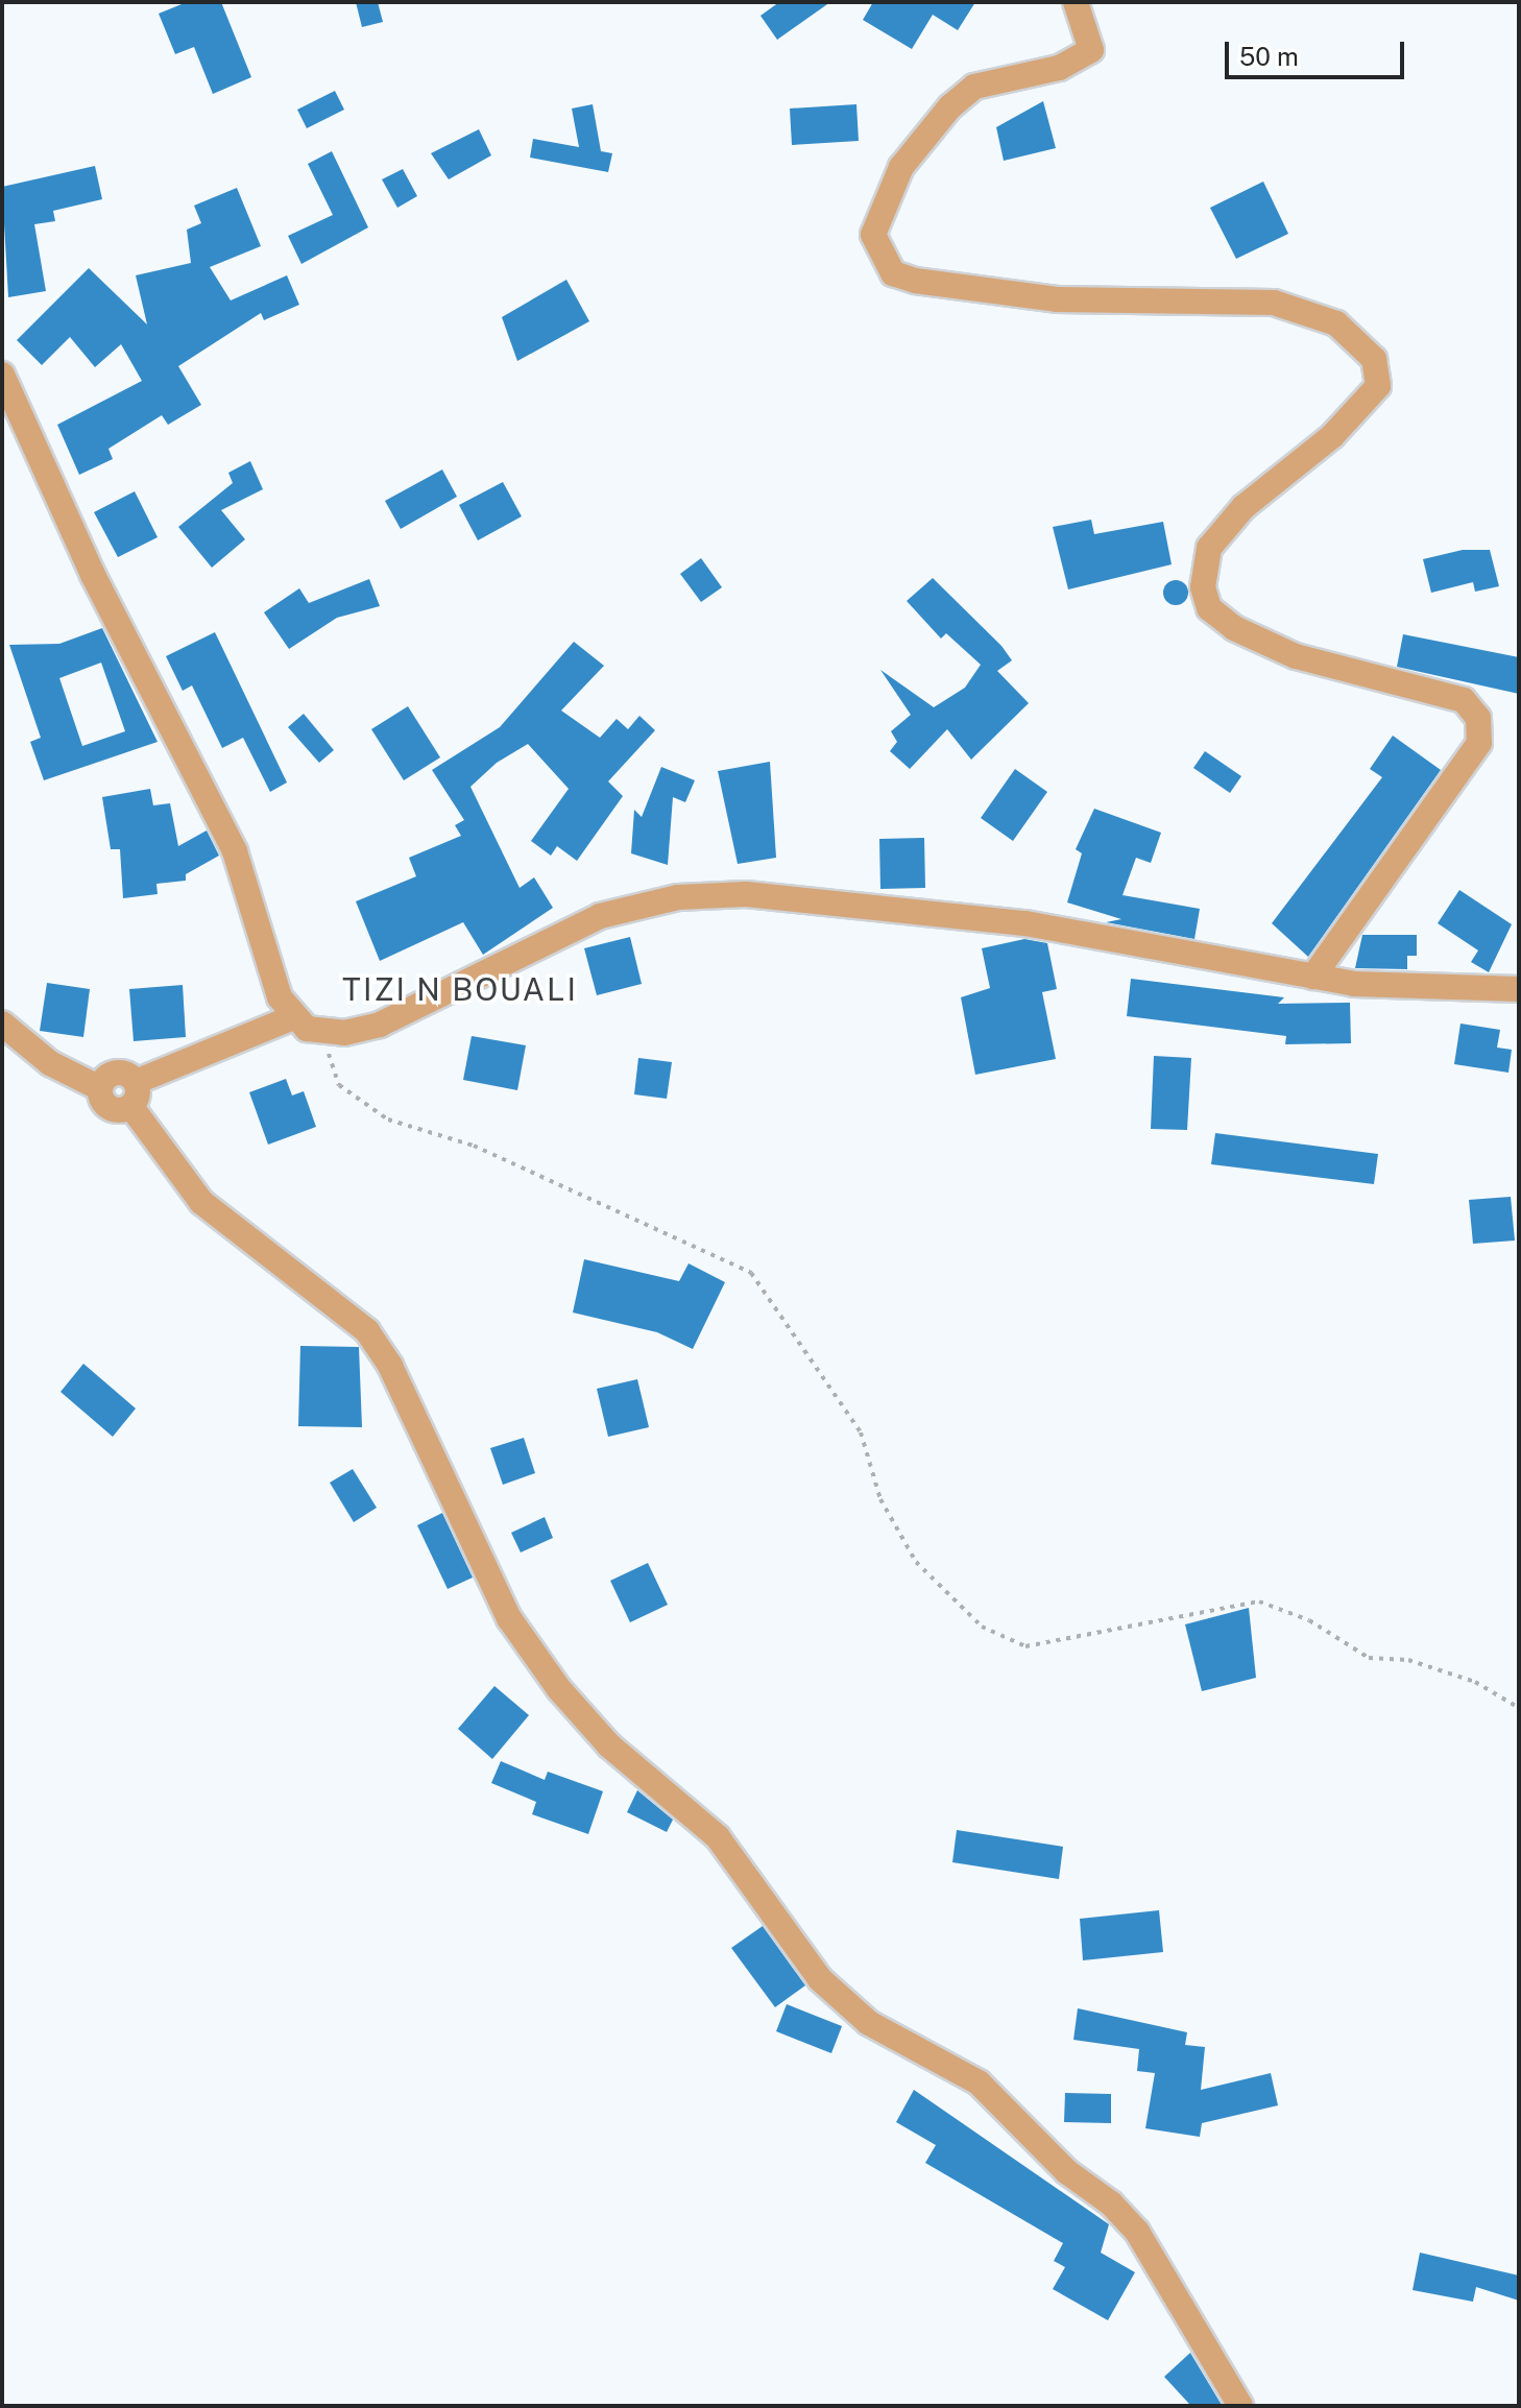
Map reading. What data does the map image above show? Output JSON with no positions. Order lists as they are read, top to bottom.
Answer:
{
  "districts": ["TIZI N BOUALI"],
  "scale_bar": "50 m"
}
